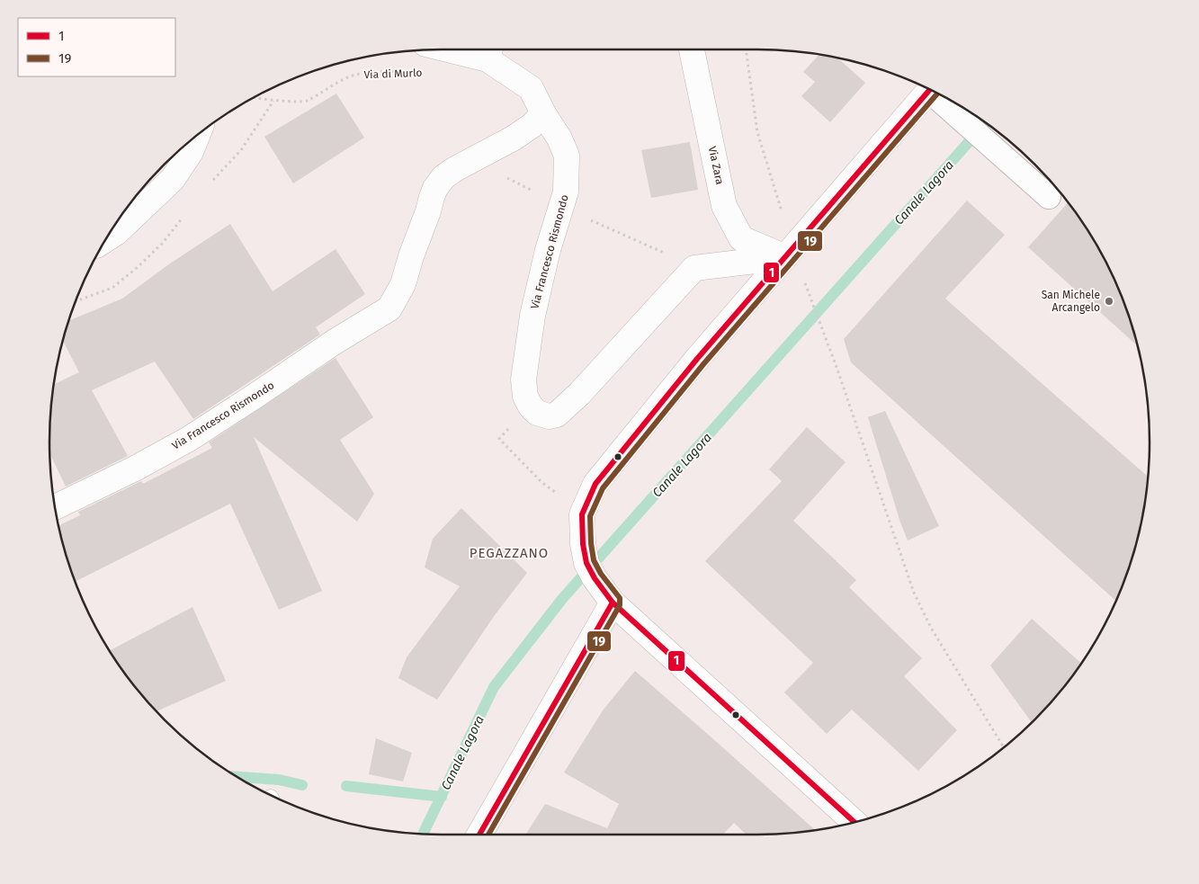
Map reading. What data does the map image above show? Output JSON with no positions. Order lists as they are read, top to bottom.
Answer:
{
  "streets": {
    "street": ["Via Zara", "Via Francesco Rismondo"],
    "path": ["Via di Murlo"]
  },
  "districts": ["PEGAZZANO"],
  "water": ["Canale Lagora"],
  "places": ["San Michele Arcangelo"],
  "lines": ["transit line 1", "transit line 19"],
  "legend": ["1", "19"]
}
